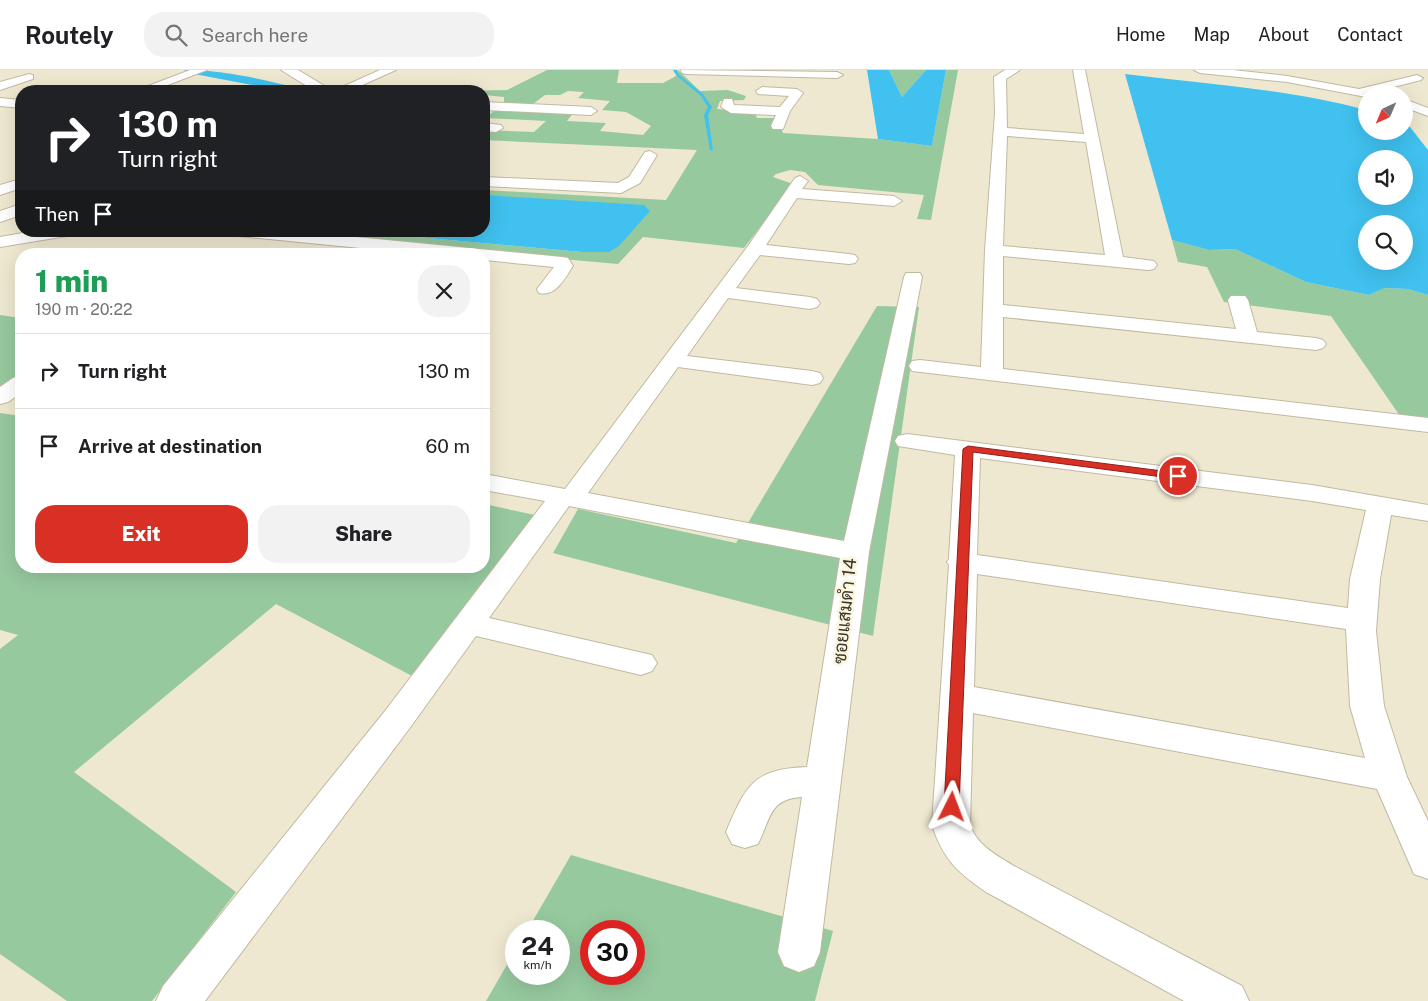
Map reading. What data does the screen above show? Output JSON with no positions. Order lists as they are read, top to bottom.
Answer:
{
  "streets": {
    "street": ["ซอยแสมดำ 14"]
  },
  "north": "bottom left",
  "page": {
    "header": "Routely",
    "search": "Search here",
    "nav": [
      "Home",
      "Map",
      "About",
      "Contact"
    ],
    "turn": ["130 m", "Turn right"],
    "then": "Then",
    "heading": ["1 min", "190 m · 20:22"],
    "list": [
      {
        "name": "Turn right",
        "value": "130 m"
      },
      {
        "name": "Arrive at destination",
        "value": "60 m"
      }
    ],
    "buttons": ["Exit", "Share"],
    "speed": "24 km/h",
    "limit": "30"
  }
}
